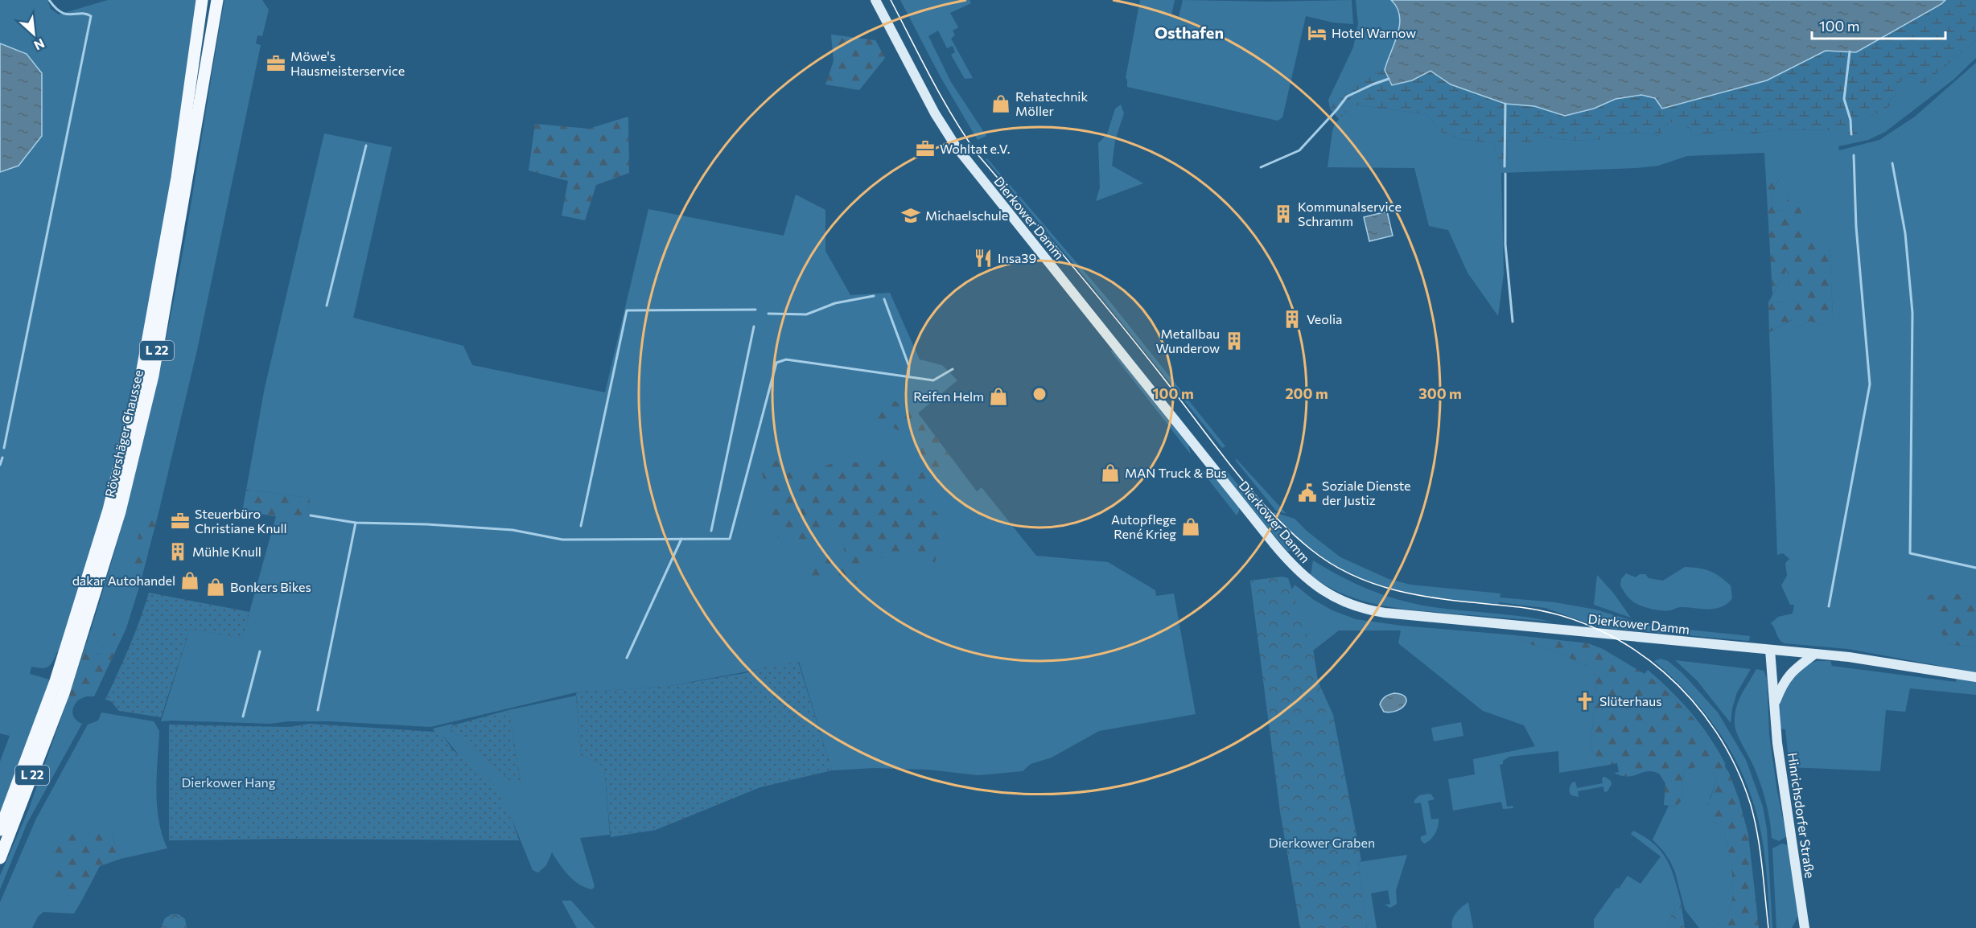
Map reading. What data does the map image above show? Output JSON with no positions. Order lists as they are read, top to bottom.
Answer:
{
  "streets": {
    "main road": ["L 22", "Rövershäger Chaussee"],
    "street": ["Dierkower Damm", "Hinrichsdorfer Straße"]
  },
  "crossings": [
    ["Dierkower Damm", "Hinrichsdorfer Straße"]
  ],
  "districts": ["Osthafen"],
  "parks": ["Dierkower Hang", "Dierkower Graben"],
  "places": {
    "hotel": ["Hotel Warnow"],
    "office": ["Möwe's Hausmeisterservice", "Wohltat e.V.", "Steuerbüro Christiane Knull"],
    "shop": [
      "Rehatechnik Möller",
      "Reifen Helm",
      "MAN Truck & Bus",
      "Autopflege René Krieg",
      "dakar Autohandel",
      "Bonkers Bikes"
    ],
    "building": [
      "Kommunalservice Schramm",
      "Veolia",
      "Metallbau Wunderow",
      "Mühle Knull"
    ],
    "school or university": ["Michaelschule"],
    "restaurant": ["Insa39"],
    "public building": ["Soziale Dienste der Justiz"],
    "church": ["Slüterhaus"]
  },
  "scale_bar": "100 m",
  "north": "bottom right",
  "rings": ["100 m", "200 m", "300 m"]
}
